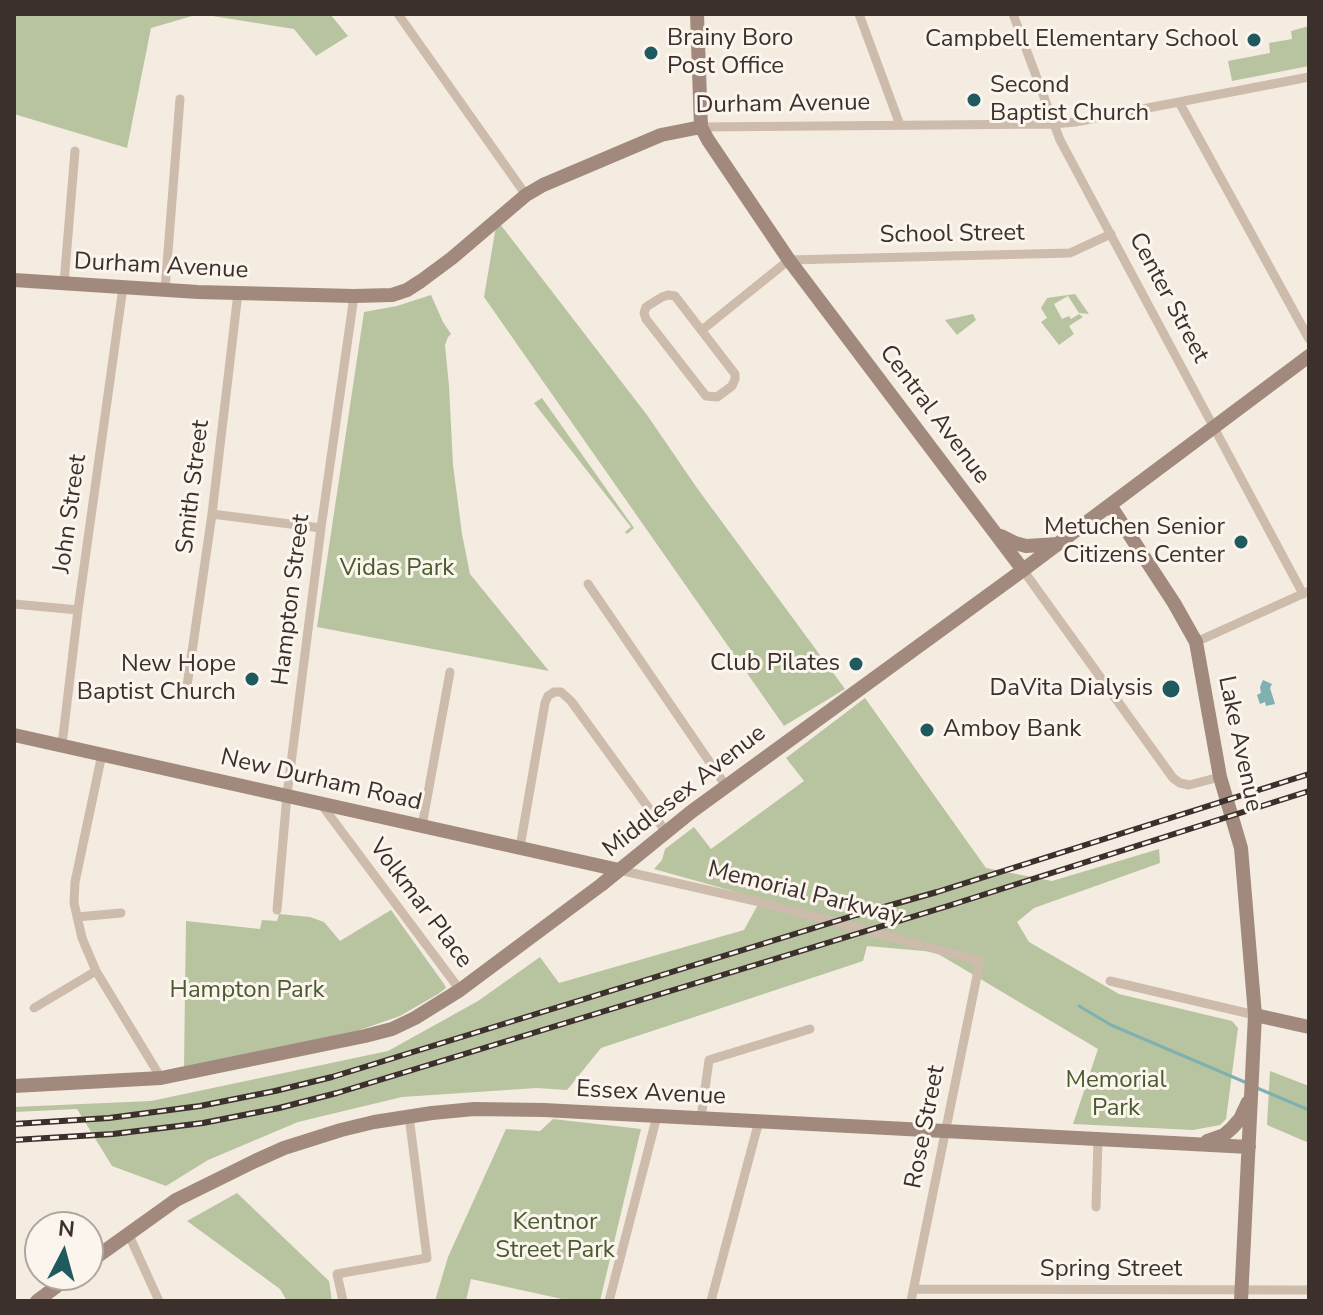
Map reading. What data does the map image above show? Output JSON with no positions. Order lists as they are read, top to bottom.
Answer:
{
  "streets": {
    "street": [
      "Durham Avenue",
      "School Street",
      "Center Street",
      "Central Avenue",
      "Smith Street",
      "John Street",
      "Hampton Street",
      "Lake Avenue",
      "New Durham Road",
      "Middlesex Avenue",
      "Memorial Parkway",
      "Volkmar Place",
      "Essex Avenue",
      "Rose Street",
      "Spring Street"
    ]
  },
  "crossings": [
    ["Durham Avenue", "Center Street"],
    ["Durham Avenue", "Central Avenue"],
    ["Durham Avenue", "Smith Street"],
    ["Durham Avenue", "John Street"],
    ["Durham Avenue", "Hampton Street"],
    ["School Street", "Center Street"],
    ["School Street", "Central Avenue"],
    ["Center Street", "Middlesex Avenue"],
    ["Central Avenue", "Lake Avenue"],
    ["Central Avenue", "Middlesex Avenue"],
    ["John Street", "New Durham Road"],
    ["Hampton Street", "New Durham Road"],
    ["Lake Avenue", "Middlesex Avenue"],
    ["New Durham Road", "Middlesex Avenue"],
    ["New Durham Road", "Memorial Parkway"],
    ["New Durham Road", "Volkmar Place"],
    ["Middlesex Avenue", "Memorial Parkway"],
    ["Middlesex Avenue", "Volkmar Place"],
    ["Memorial Parkway", "Rose Street"],
    ["Essex Avenue", "Rose Street"],
    ["Rose Street", "Spring Street"]
  ],
  "parks": [
    "Vidas Park",
    "Hampton Park",
    "Memorial Park",
    "Kentnor Street Park"
  ],
  "places": [
    "Campbell Elementary School",
    "Brainy Boro Post Office",
    "Second Baptist Church",
    "Metuchen Senior Citizens Center",
    "Club Pilates",
    "New Hope Baptist Church",
    "DaVita Dialysis",
    "Amboy Bank"
  ],
  "north": "top"
}
